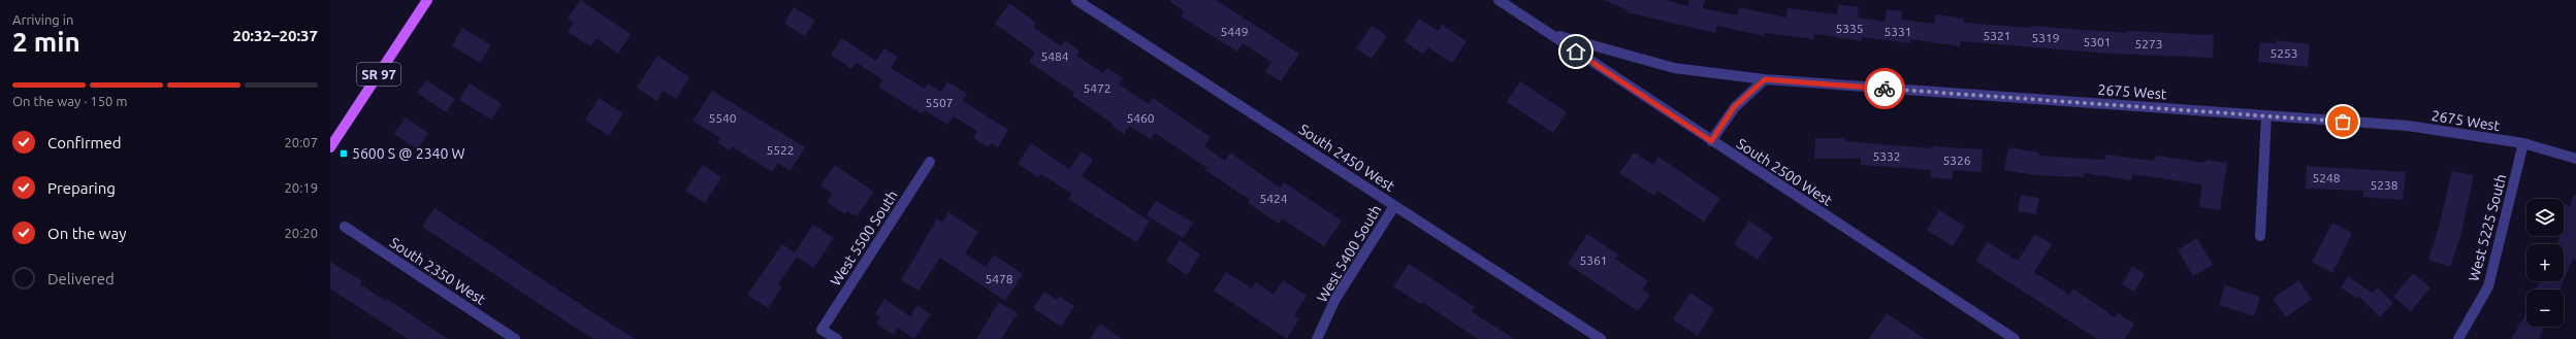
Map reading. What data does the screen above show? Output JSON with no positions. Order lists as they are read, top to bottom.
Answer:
{
  "streets": {
    "main road": ["SR 97"],
    "street": [
      "2675 West",
      "South 2450 West",
      "South 2500 West",
      "West 5225 South",
      "West 5500 South",
      "West 5400 South",
      "South 2350 West"
    ]
  },
  "crossings": [
    ["2675 West", "South 2500 West"],
    ["2675 West", "West 5225 South"],
    ["South 2450 West", "West 5400 South"]
  ],
  "places": {
    "transit": ["5600 S @ 2340 W"]
  },
  "house_numbers": [
    "5335",
    "5449",
    "5331",
    "5321",
    "5319",
    "5301",
    "5273",
    "5253",
    "5484",
    "5472",
    "5507",
    "5540",
    "5460",
    "5522",
    "5332",
    "5326",
    "5248",
    "5238",
    "5424",
    "5361",
    "5478"
  ],
  "page": {
    "heading": ["2 min", "Arriving in", "20:32–20:37"],
    "bar": "On the way · 150 m",
    "list": [
      ["Confirmed", "20:07"],
      ["Preparing", "20:19"],
      ["On the way", "20:20"],
      "Delivered"
    ],
    "map_buttons": ["+", "−"]
  }
}
